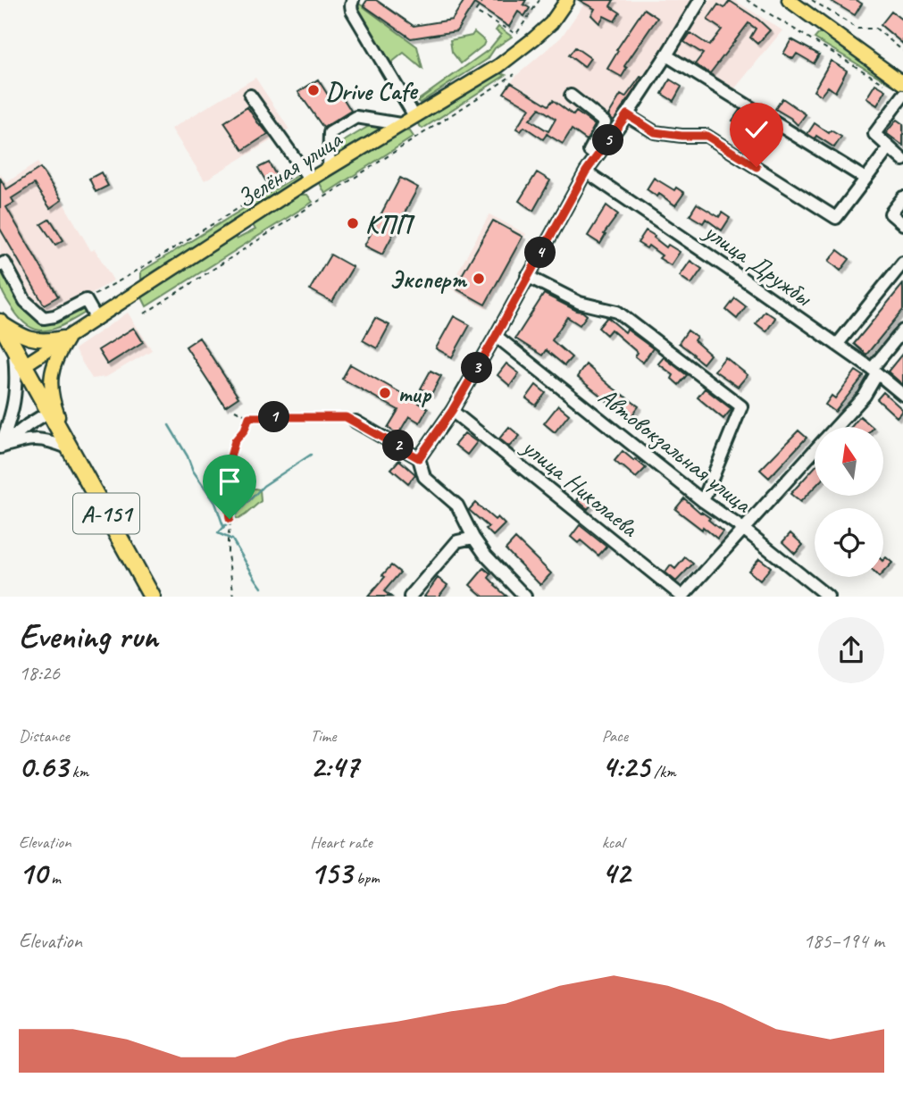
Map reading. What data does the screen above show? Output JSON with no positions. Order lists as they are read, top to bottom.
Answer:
{
  "streets": {
    "highway": ["А-151"],
    "main road": ["Зелёная улица"],
    "street": ["улица Дружбы", "Автовокзальная улица", "улица Николаева"]
  },
  "crossings": [
    ["Зелёная улица", "А-151"]
  ],
  "places": [
    "Drive Cafe",
    "КПП",
    "Эксперт",
    "тир"
  ],
  "north": "top",
  "page": {
    "pins": [
      "5",
      "4",
      "3",
      "1",
      "2"
    ],
    "heading": ["Evening run", "18:26"],
    "stats": [
      ["Distance", "0.63 km"],
      ["Time", "2:47"],
      ["Pace", "4:25 /km"],
      ["Elevation", "10 m"],
      ["Heart rate", "153 bpm"],
      ["kcal", "42"]
    ],
    "chart": ["Elevation", "185–194 m"]
  }
}
